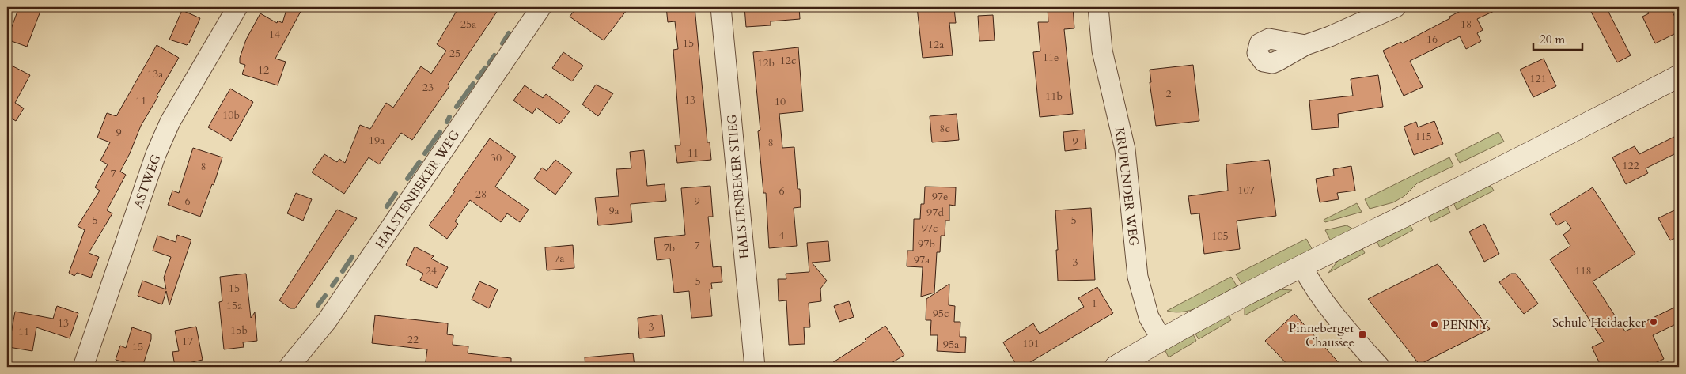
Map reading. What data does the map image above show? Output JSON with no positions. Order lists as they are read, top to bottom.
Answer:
{
  "streets": {
    "street": [
      "ASTWEG",
      "HALSTENBEKER STIEG",
      "KRUPUNDER WEG",
      "HALSTENBEKER WEG"
    ]
  },
  "places": {
    "other": ["Schule Heidacker", "PENNY"],
    "transit": ["Pinneberger Chaussee"]
  },
  "house_numbers": [
    "25a",
    "18",
    "14",
    "16",
    "15",
    "12a",
    "25",
    "11e",
    "12c",
    "12b",
    "12",
    "13a",
    "121",
    "23",
    "2",
    "11b",
    "13",
    "11",
    "10",
    "10b",
    "8c",
    "9",
    "115",
    "19a",
    "9",
    "8",
    "11",
    "30",
    "122",
    "8",
    "7",
    "107",
    "6",
    "28",
    "97e",
    "6",
    "9",
    "9a",
    "97d",
    "5",
    "5",
    "97c",
    "4",
    "105",
    "97b",
    "7",
    "7b",
    "7a",
    "97a",
    "3",
    "24",
    "118",
    "5",
    "15",
    "1",
    "15a",
    "95c",
    "13",
    "3",
    "15b",
    "11",
    "22",
    "17",
    "101",
    "95a",
    "15"
  ],
  "scale_bar": "20 m"
}
